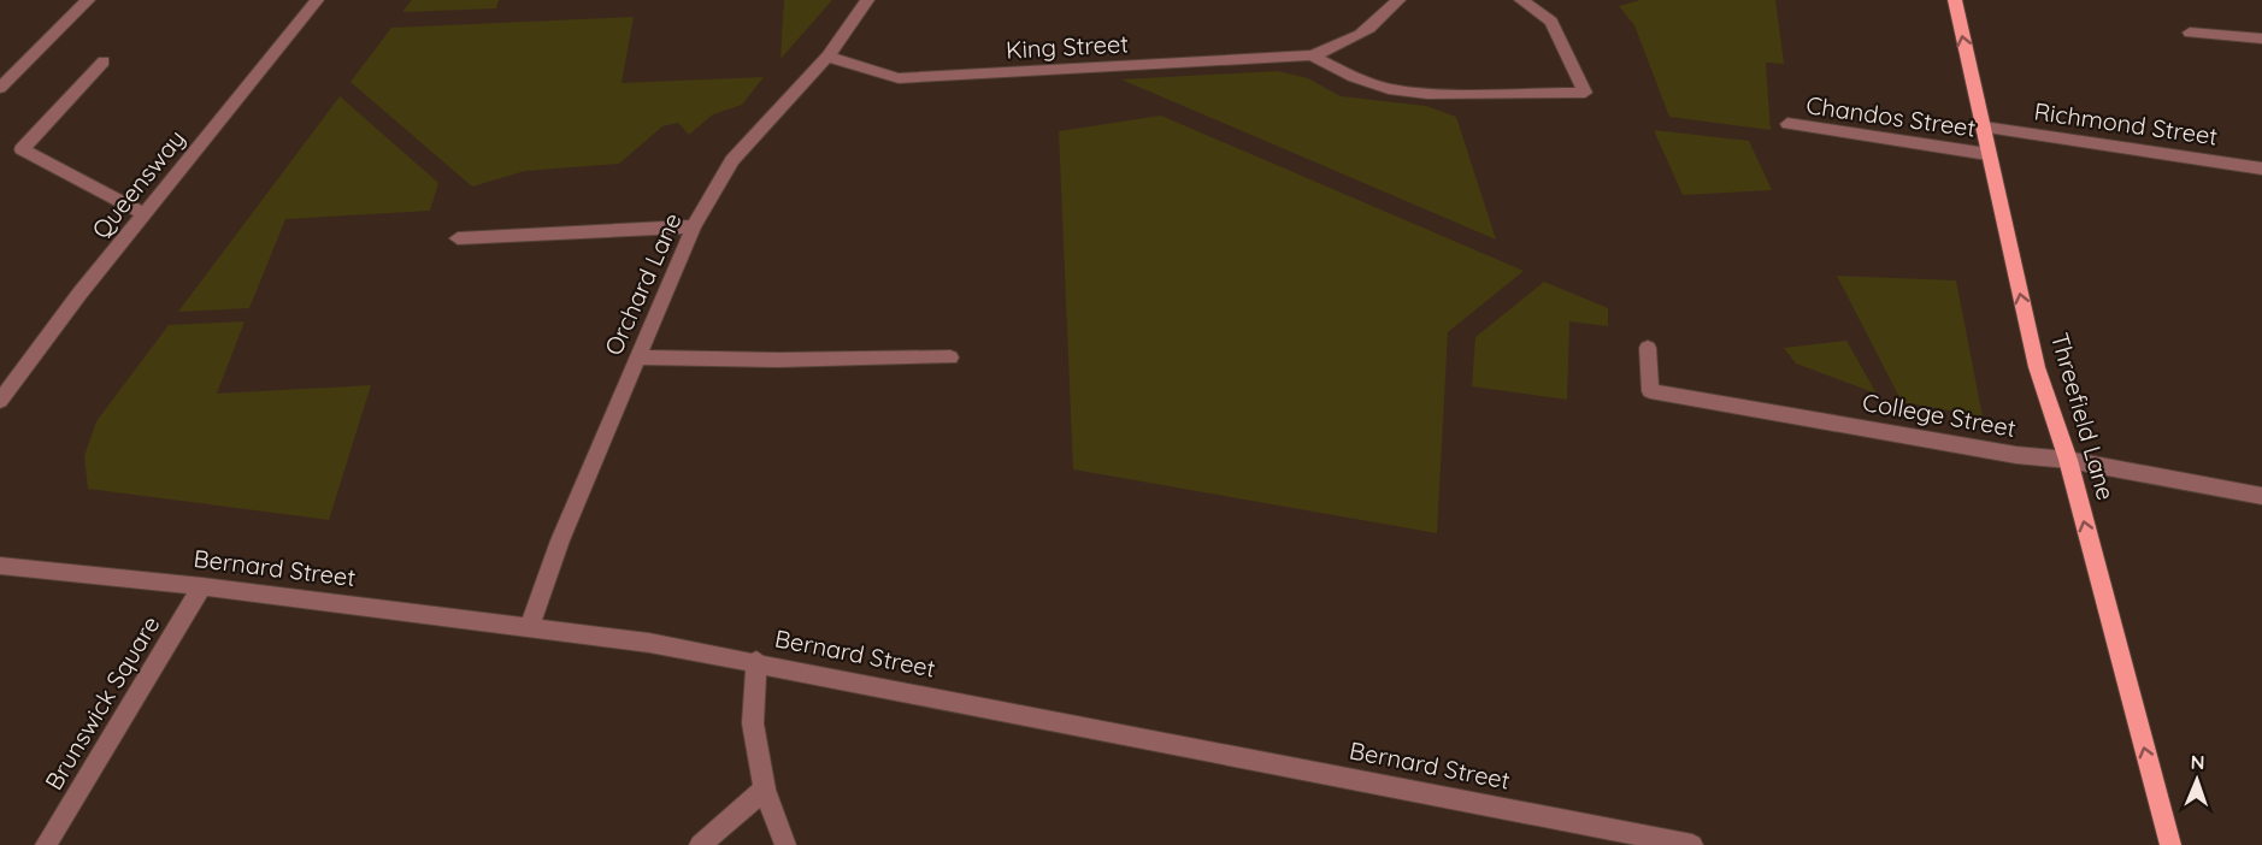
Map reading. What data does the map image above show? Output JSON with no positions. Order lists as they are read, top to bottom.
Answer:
{
  "streets": {
    "main road": ["Threefield Lane"],
    "street": [
      "King Street",
      "Chandos Street",
      "Richmond Street",
      "Queensway",
      "Orchard Lane",
      "College Street",
      "Bernard Street",
      "Brunswick Square"
    ]
  },
  "crossings": [
    ["King Street", "Orchard Lane"],
    ["Chandos Street", "Threefield Lane"],
    ["Richmond Street", "Threefield Lane"],
    ["Orchard Lane", "Bernard Street"],
    ["College Street", "Threefield Lane"],
    ["Bernard Street", "Brunswick Square"]
  ],
  "one_way": ["Threefield Lane"],
  "north": "top"
}
